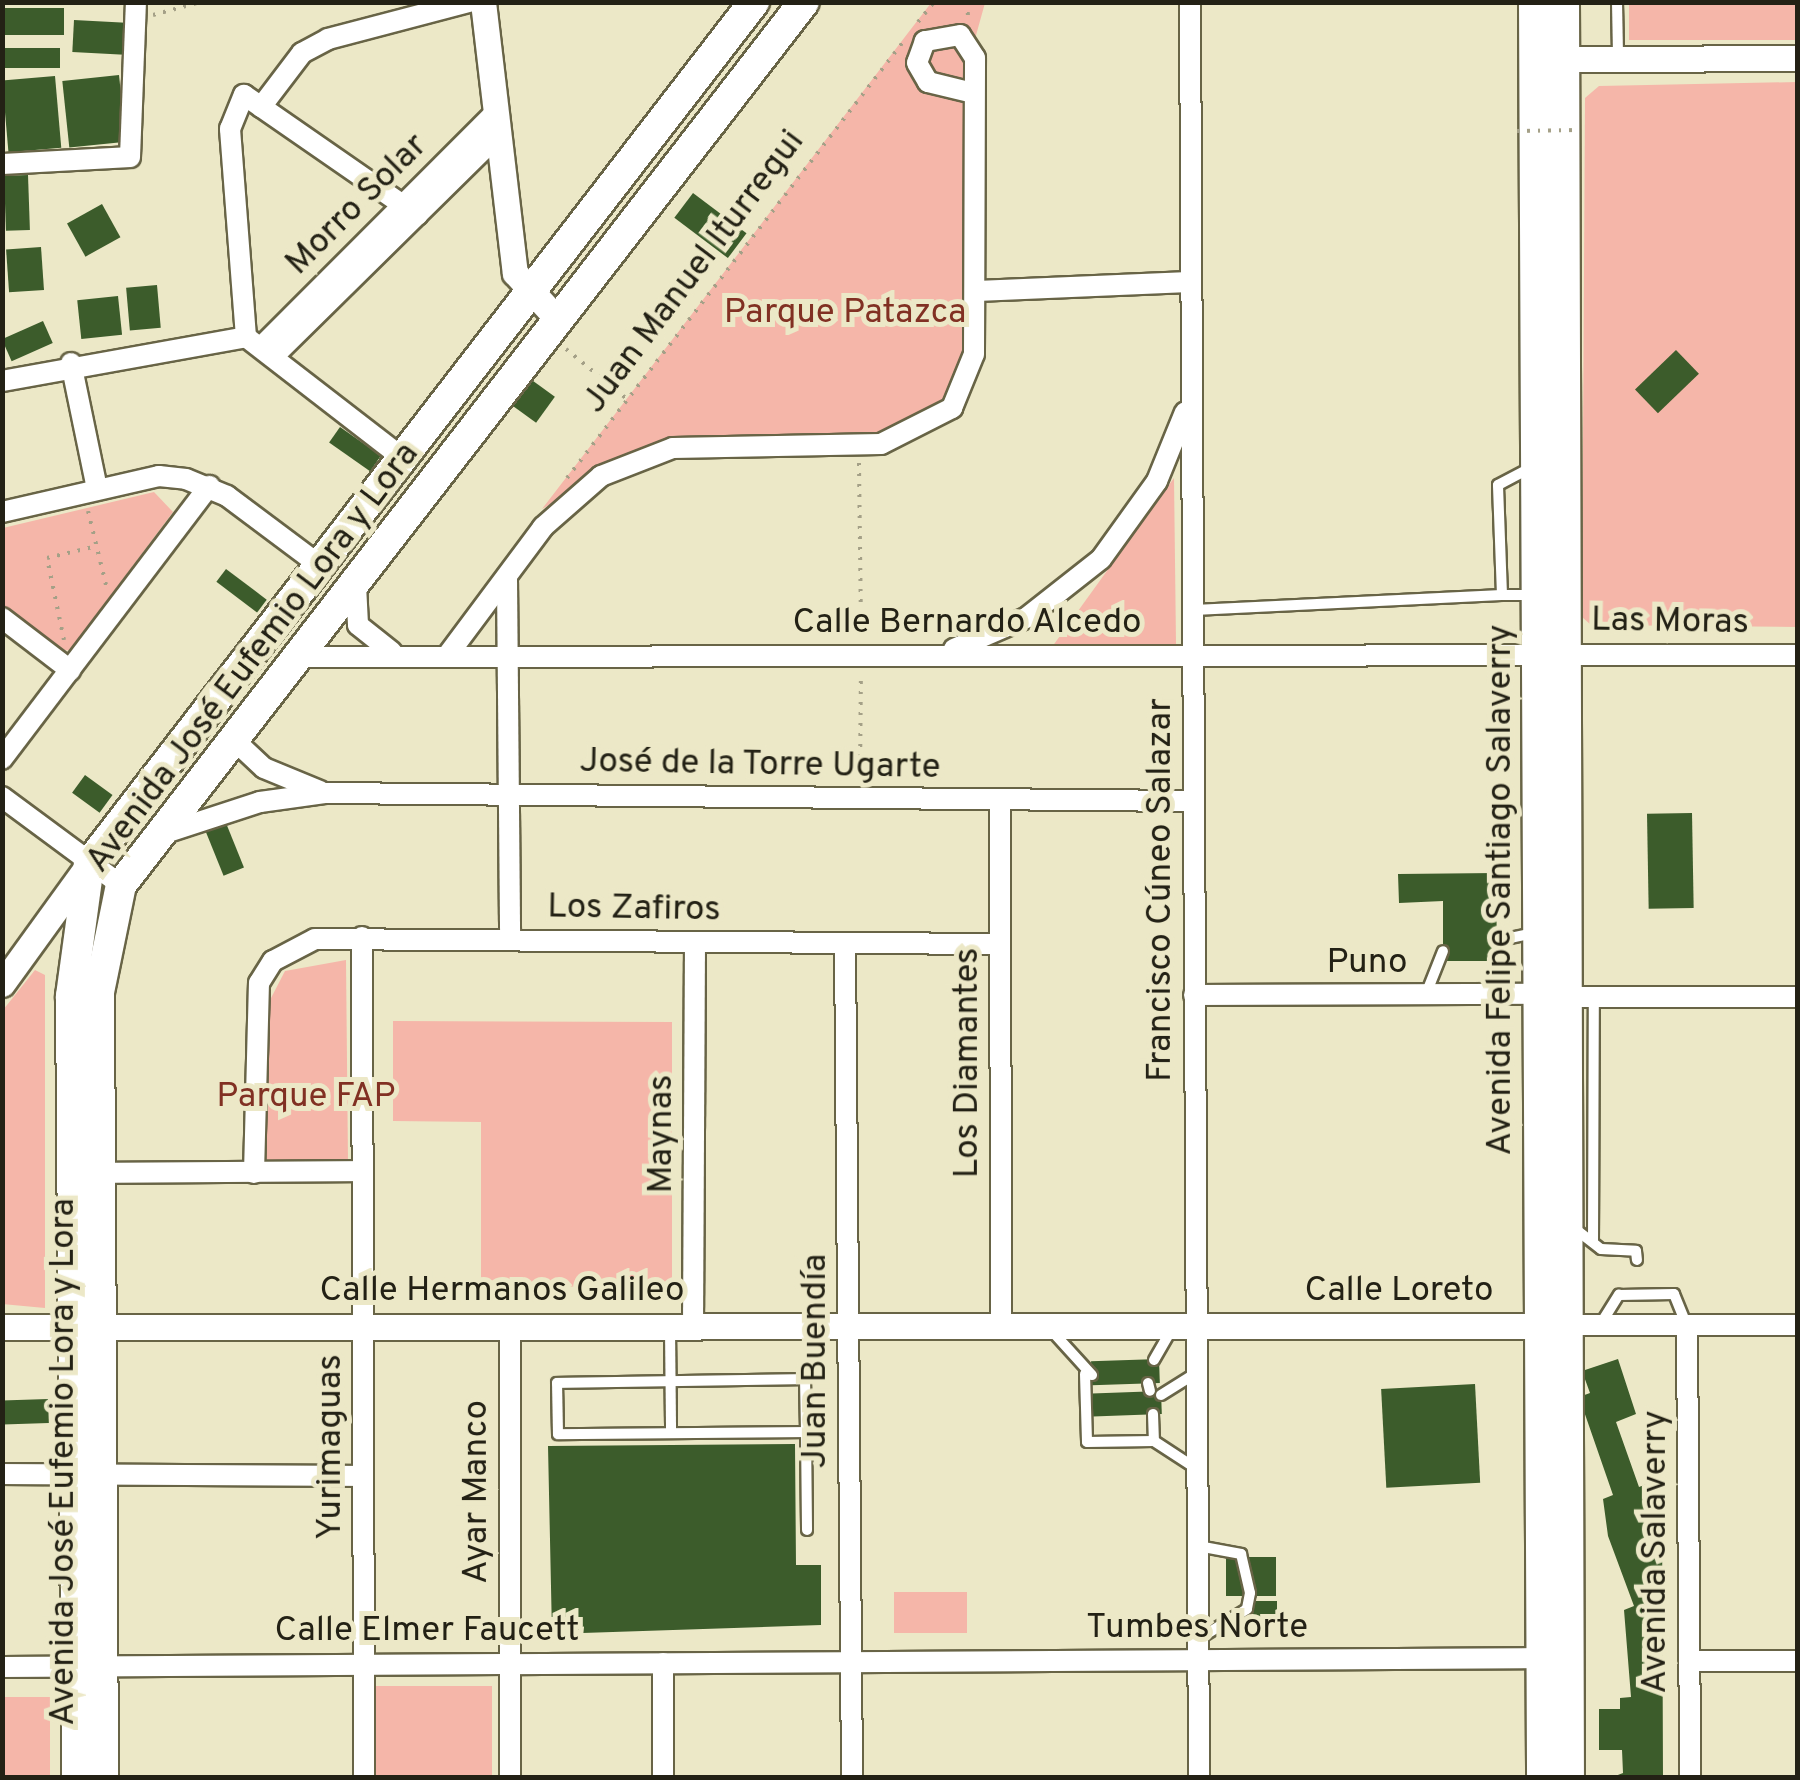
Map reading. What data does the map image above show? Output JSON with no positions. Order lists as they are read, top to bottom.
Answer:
{
  "streets": {
    "main road": ["Avenida José Eufemio Lora y Lora", "Avenida Felipe Santiago Salaverry"],
    "street": [
      "Morro Solar",
      "Las Moras",
      "Calle Bernardo Alcedo",
      "José de la Torre Ugarte",
      "Francisco Cúneo Salazar",
      "Los Zafiros",
      "Puno",
      "Los Diamantes",
      "Maynas",
      "Calle Hermanos Galileo",
      "Calle Loreto",
      "Juan Buendía",
      "Yurimaguas",
      "Ayar Manco",
      "Avenida Salaverry",
      "Tumbes Norte",
      "Calle Elmer Faucett"
    ],
    "path": ["Juan Manuel Iturregui"]
  },
  "crossings": [
    ["Las Moras", "Calle Bernardo Alcedo"],
    ["Las Moras", "Avenida Felipe Santiago Salaverry"],
    ["Calle Bernardo Alcedo", "Avenida José Eufemio Lora y Lora"],
    ["Calle Bernardo Alcedo", "Francisco Cúneo Salazar"],
    ["Calle Bernardo Alcedo", "Avenida Felipe Santiago Salaverry"],
    ["Avenida José Eufemio Lora y Lora", "José de la Torre Ugarte"],
    ["Avenida José Eufemio Lora y Lora", "Calle Hermanos Galileo"],
    ["Avenida José Eufemio Lora y Lora", "Calle Elmer Faucett"],
    ["José de la Torre Ugarte", "Francisco Cúneo Salazar"],
    ["José de la Torre Ugarte", "Los Diamantes"],
    ["Francisco Cúneo Salazar", "Puno"],
    ["Francisco Cúneo Salazar", "Calle Loreto"],
    ["Francisco Cúneo Salazar", "Tumbes Norte"],
    ["Avenida Felipe Santiago Salaverry", "Puno"],
    ["Avenida Felipe Santiago Salaverry", "Calle Loreto"],
    ["Avenida Felipe Santiago Salaverry", "Tumbes Norte"],
    ["Los Zafiros", "Los Diamantes"],
    ["Los Zafiros", "Maynas"],
    ["Los Zafiros", "Juan Buendía"],
    ["Los Zafiros", "Yurimaguas"],
    ["Los Diamantes", "Calle Hermanos Galileo"],
    ["Los Diamantes", "Calle Loreto"],
    ["Maynas", "Calle Hermanos Galileo"],
    ["Calle Hermanos Galileo", "Calle Loreto"],
    ["Calle Hermanos Galileo", "Juan Buendía"],
    ["Calle Hermanos Galileo", "Yurimaguas"],
    ["Calle Hermanos Galileo", "Ayar Manco"],
    ["Calle Loreto", "Avenida Salaverry"],
    ["Juan Buendía", "Tumbes Norte"],
    ["Juan Buendía", "Calle Elmer Faucett"],
    ["Yurimaguas", "Calle Elmer Faucett"],
    ["Ayar Manco", "Calle Elmer Faucett"],
    ["Tumbes Norte", "Calle Elmer Faucett"]
  ],
  "parks": ["Parque Patazca", "Parque FAP"]
}
